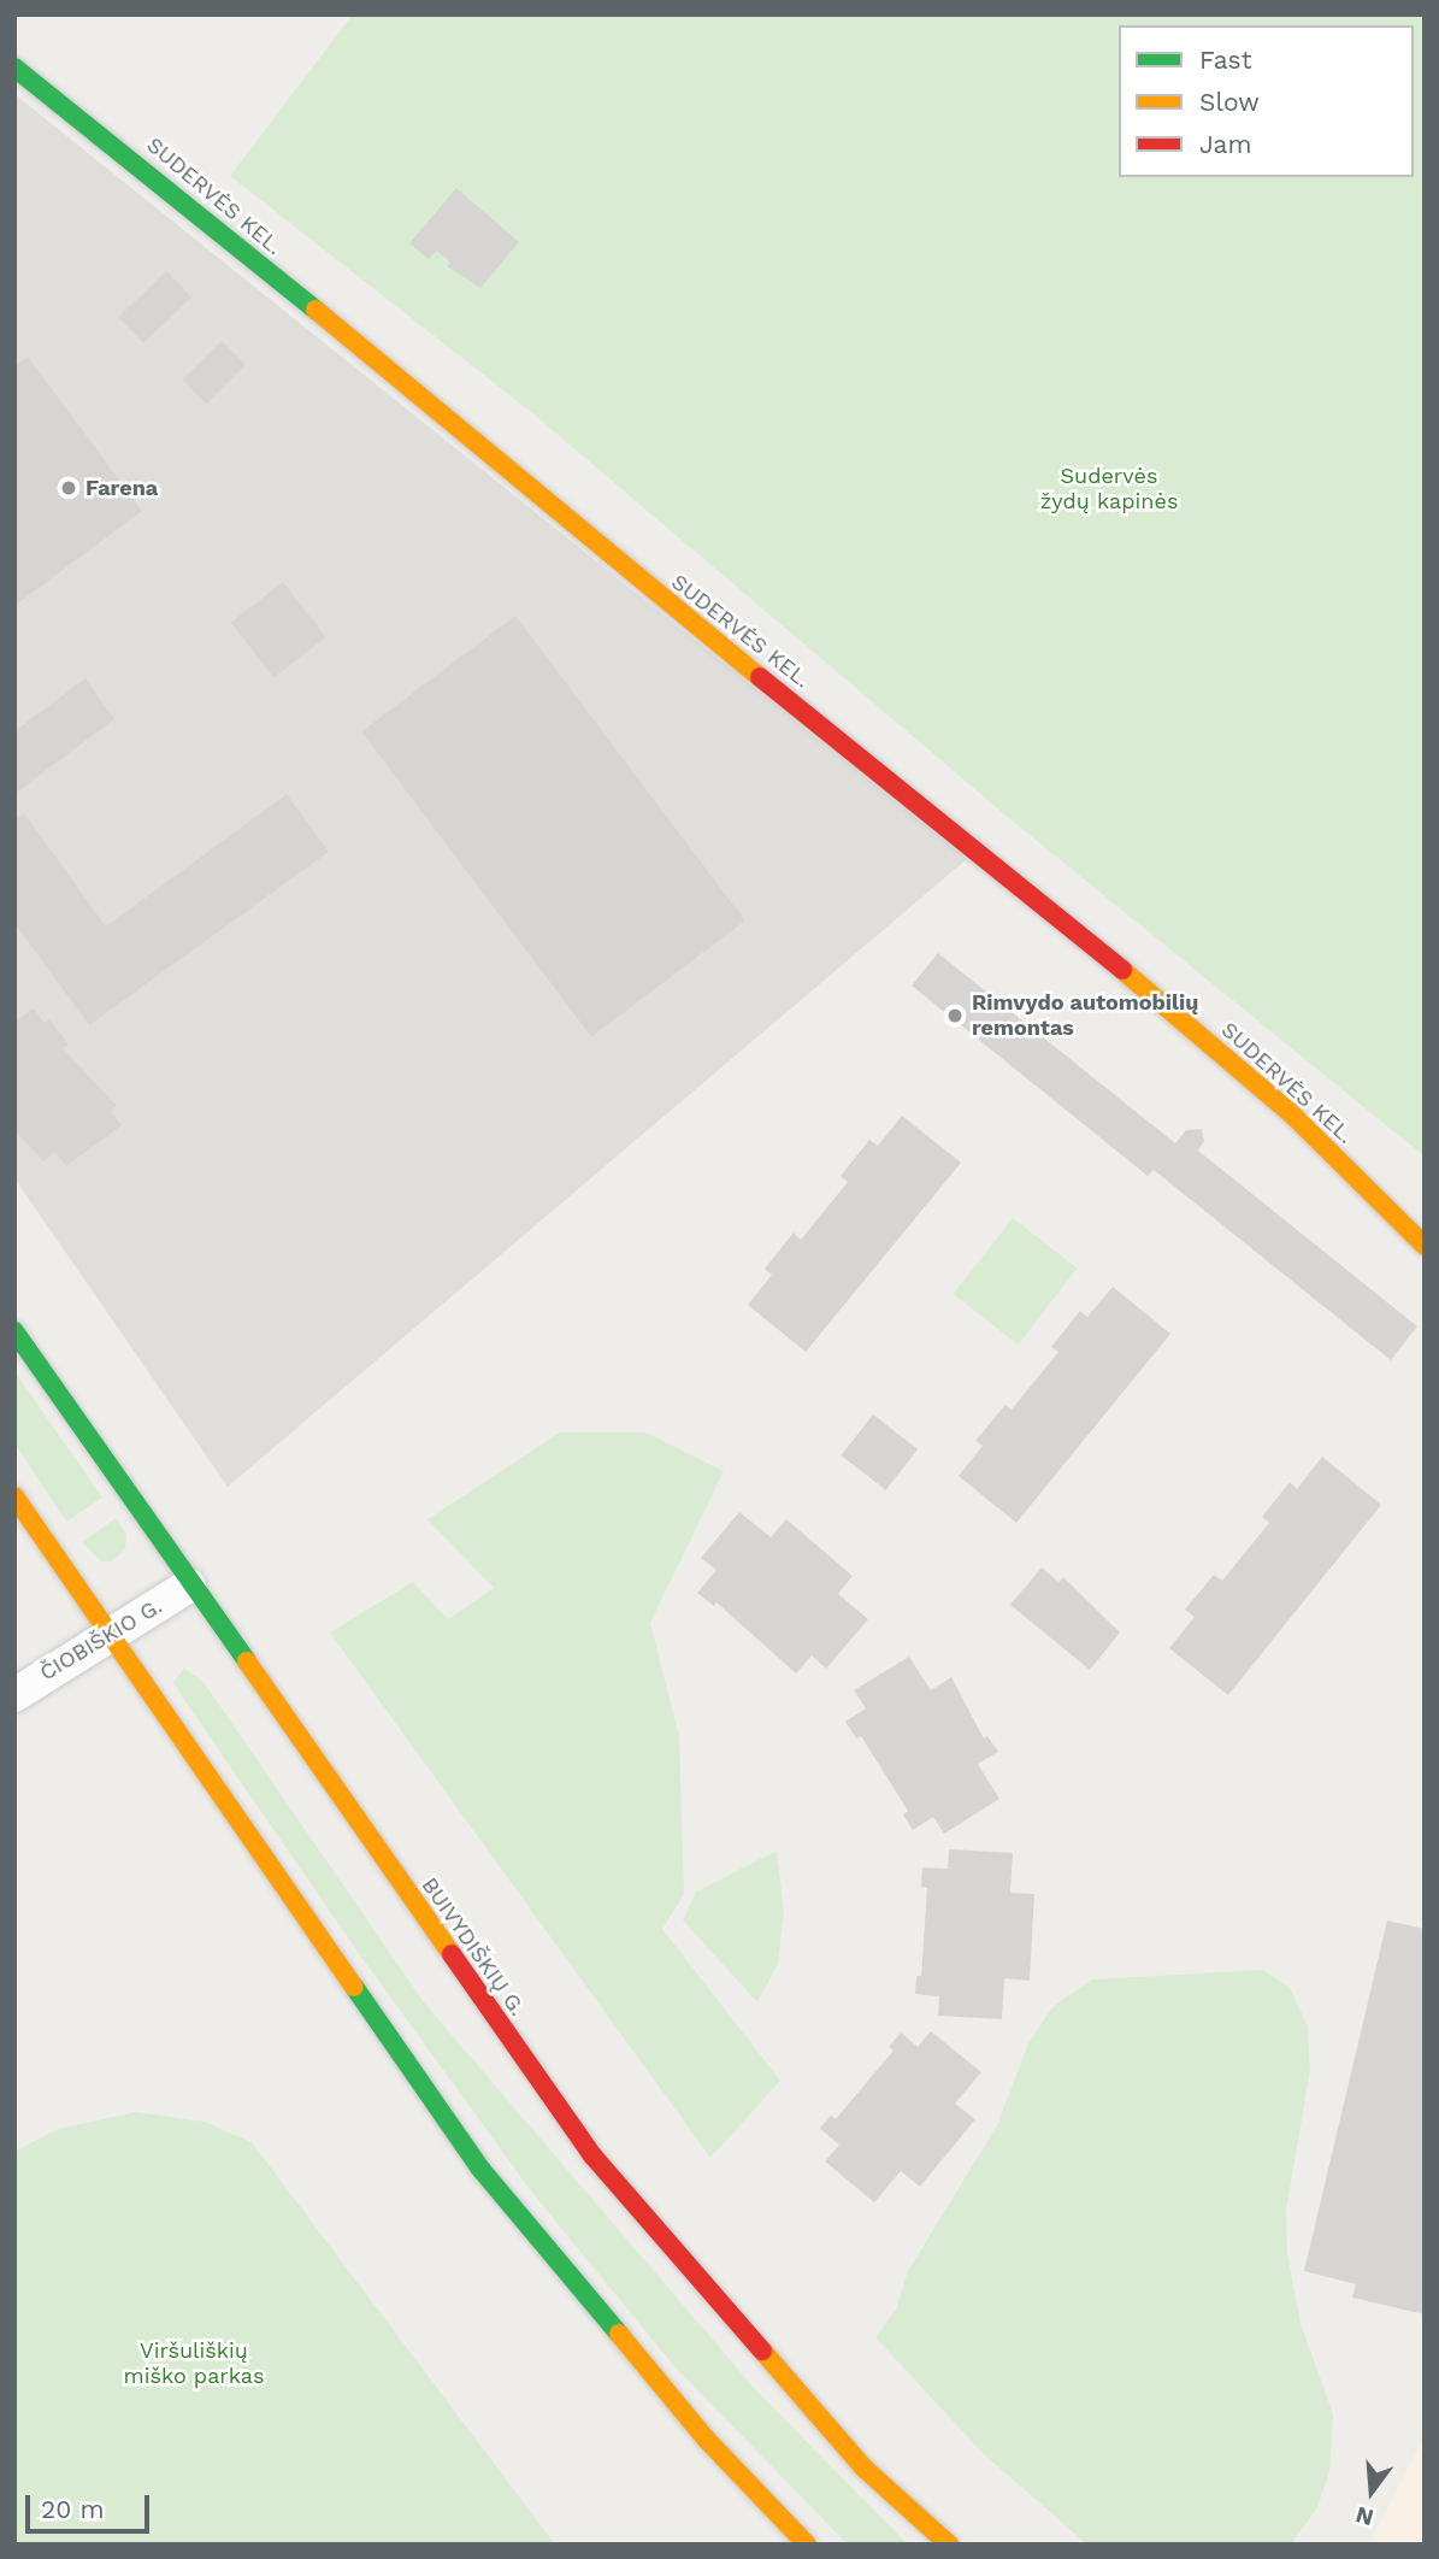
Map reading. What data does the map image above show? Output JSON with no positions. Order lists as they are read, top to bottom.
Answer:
{
  "streets": {
    "main road": ["SUDERVĖS KEL.", "BUIVYDIŠKIŲ G."],
    "street": ["ČIOBIŠKIO G."]
  },
  "crossings": [
    ["ČIOBIŠKIO G.", "BUIVYDIŠKIŲ G."]
  ],
  "parks": ["Sudervės žydų kapinės", "Viršuliškių miško parkas"],
  "places": ["Farena", "Rimvydo automobilių remontas"],
  "legend": ["Fast", "Slow", "Jam"],
  "scale_bar": "20 m",
  "north": "bottom"
}
